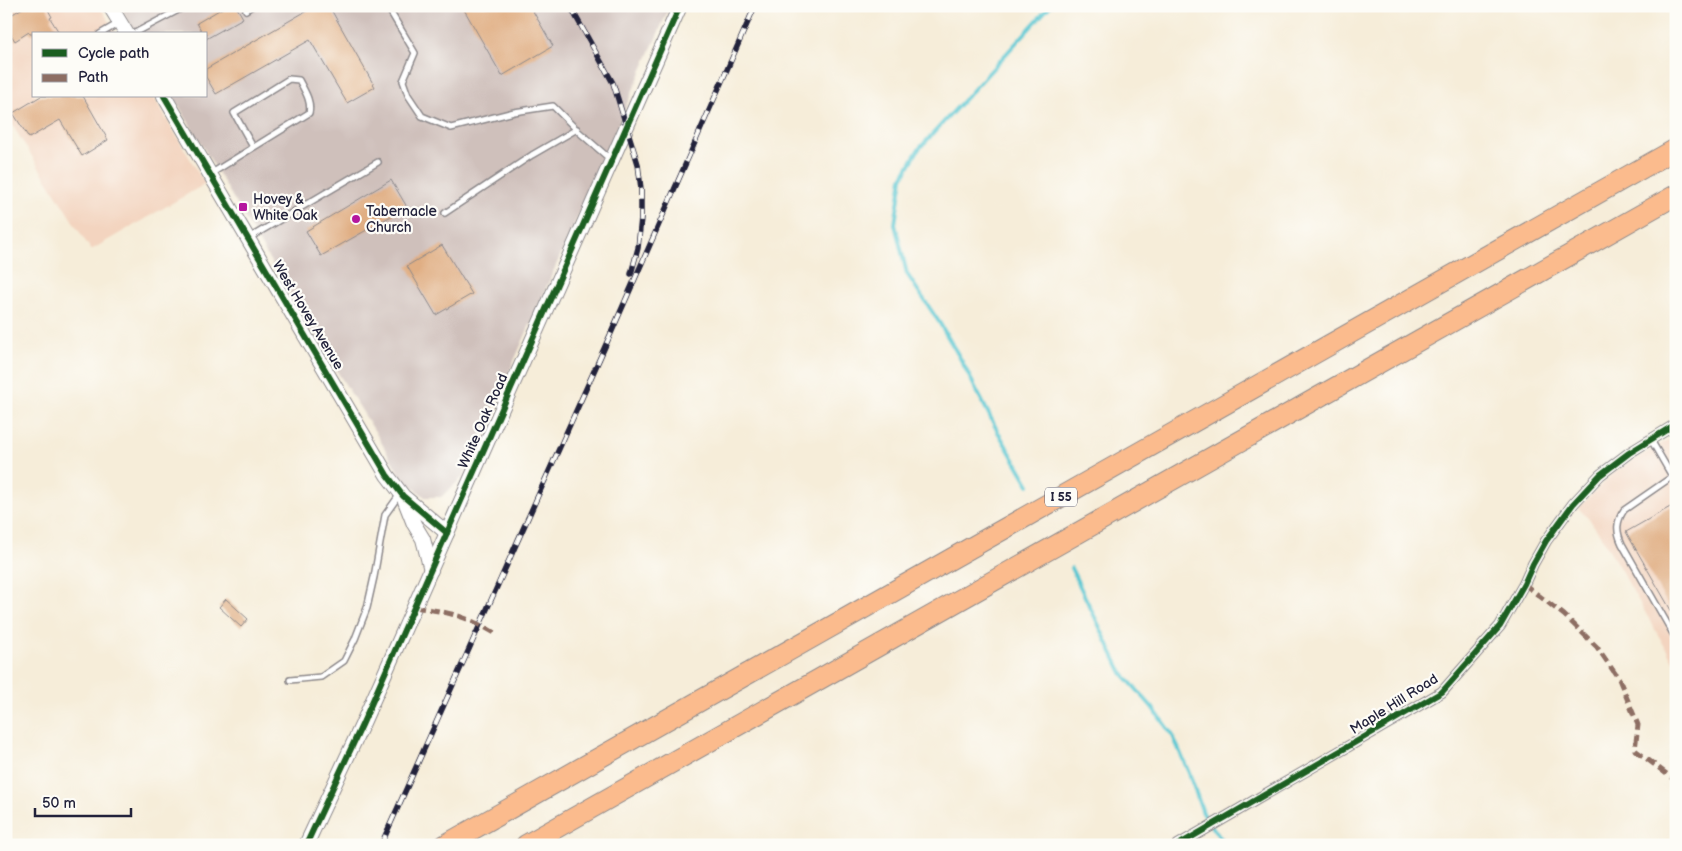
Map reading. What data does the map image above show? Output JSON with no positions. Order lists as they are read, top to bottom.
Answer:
{
  "streets": {
    "highway": ["I 55"],
    "street": ["West Hovey Avenue", "White Oak Road", "Maple Hill Road"]
  },
  "crossings": [
    ["West Hovey Avenue", "White Oak Road"]
  ],
  "places": {
    "transit": ["Hovey & White Oak"],
    "other": ["Tabernacle Church"]
  },
  "legend": ["Cycle path", "Path"],
  "scale_bar": "50 m"
}
